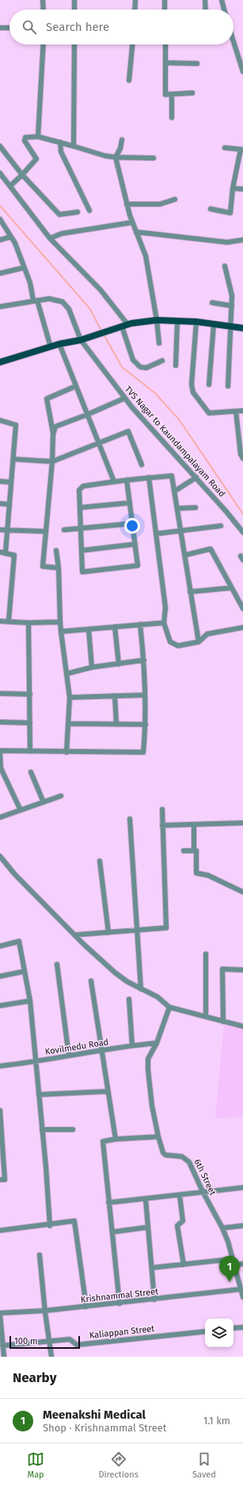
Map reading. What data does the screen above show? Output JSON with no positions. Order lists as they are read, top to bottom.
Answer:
{
  "streets": {
    "street": [
      "TVS Nagar to Kaundampalayam Road",
      "Kovilmedu Road",
      "6th Street",
      "Krishnammal Street",
      "Kaliappan Street"
    ]
  },
  "crossings": [
    ["Kovilmedu Road", "6th Street"],
    ["6th Street", "Krishnammal Street"]
  ],
  "scale_bar": "100 m",
  "page": {
    "search": "Search here",
    "pins": "1",
    "scale": "100 m",
    "heading": "Nearby",
    "list": [
      {
        "mark": "1",
        "name": "Meenakshi Medical",
        "note": "Shop · Krishnammal Street",
        "value": "1.1 km"
      }
    ],
    "nav": ["Map", "Directions", "Saved"]
  }
}
